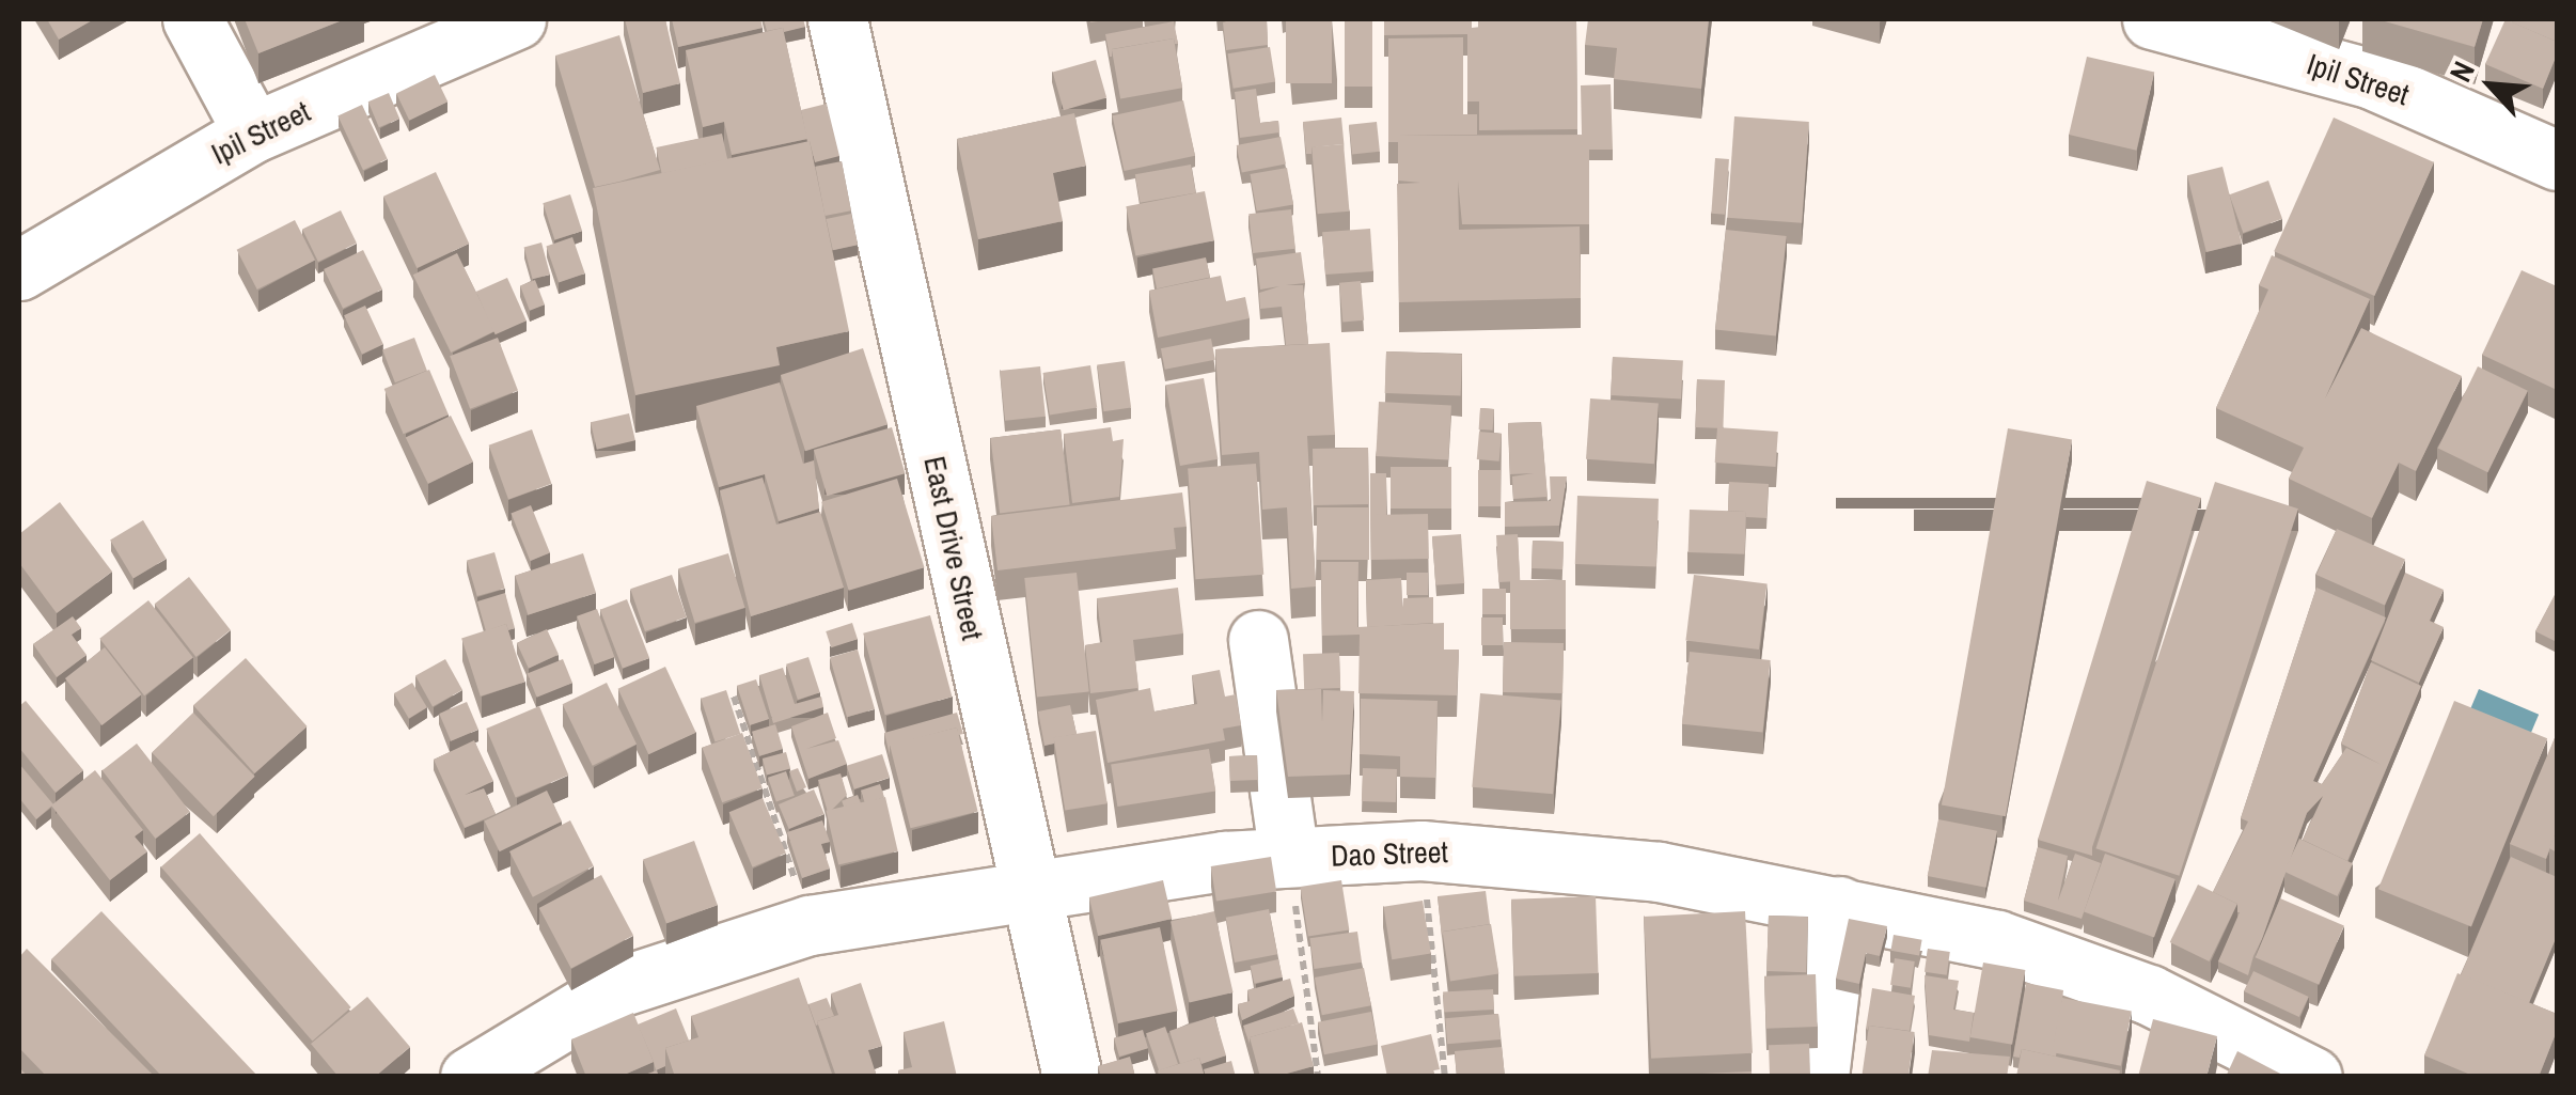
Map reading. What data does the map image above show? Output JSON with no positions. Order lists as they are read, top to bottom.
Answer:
{
  "streets": {
    "street": ["Ipil Street", "East Drive Street", "Dao Street"]
  },
  "crossings": [
    ["East Drive Street", "Dao Street"]
  ],
  "north": "top left"
}
